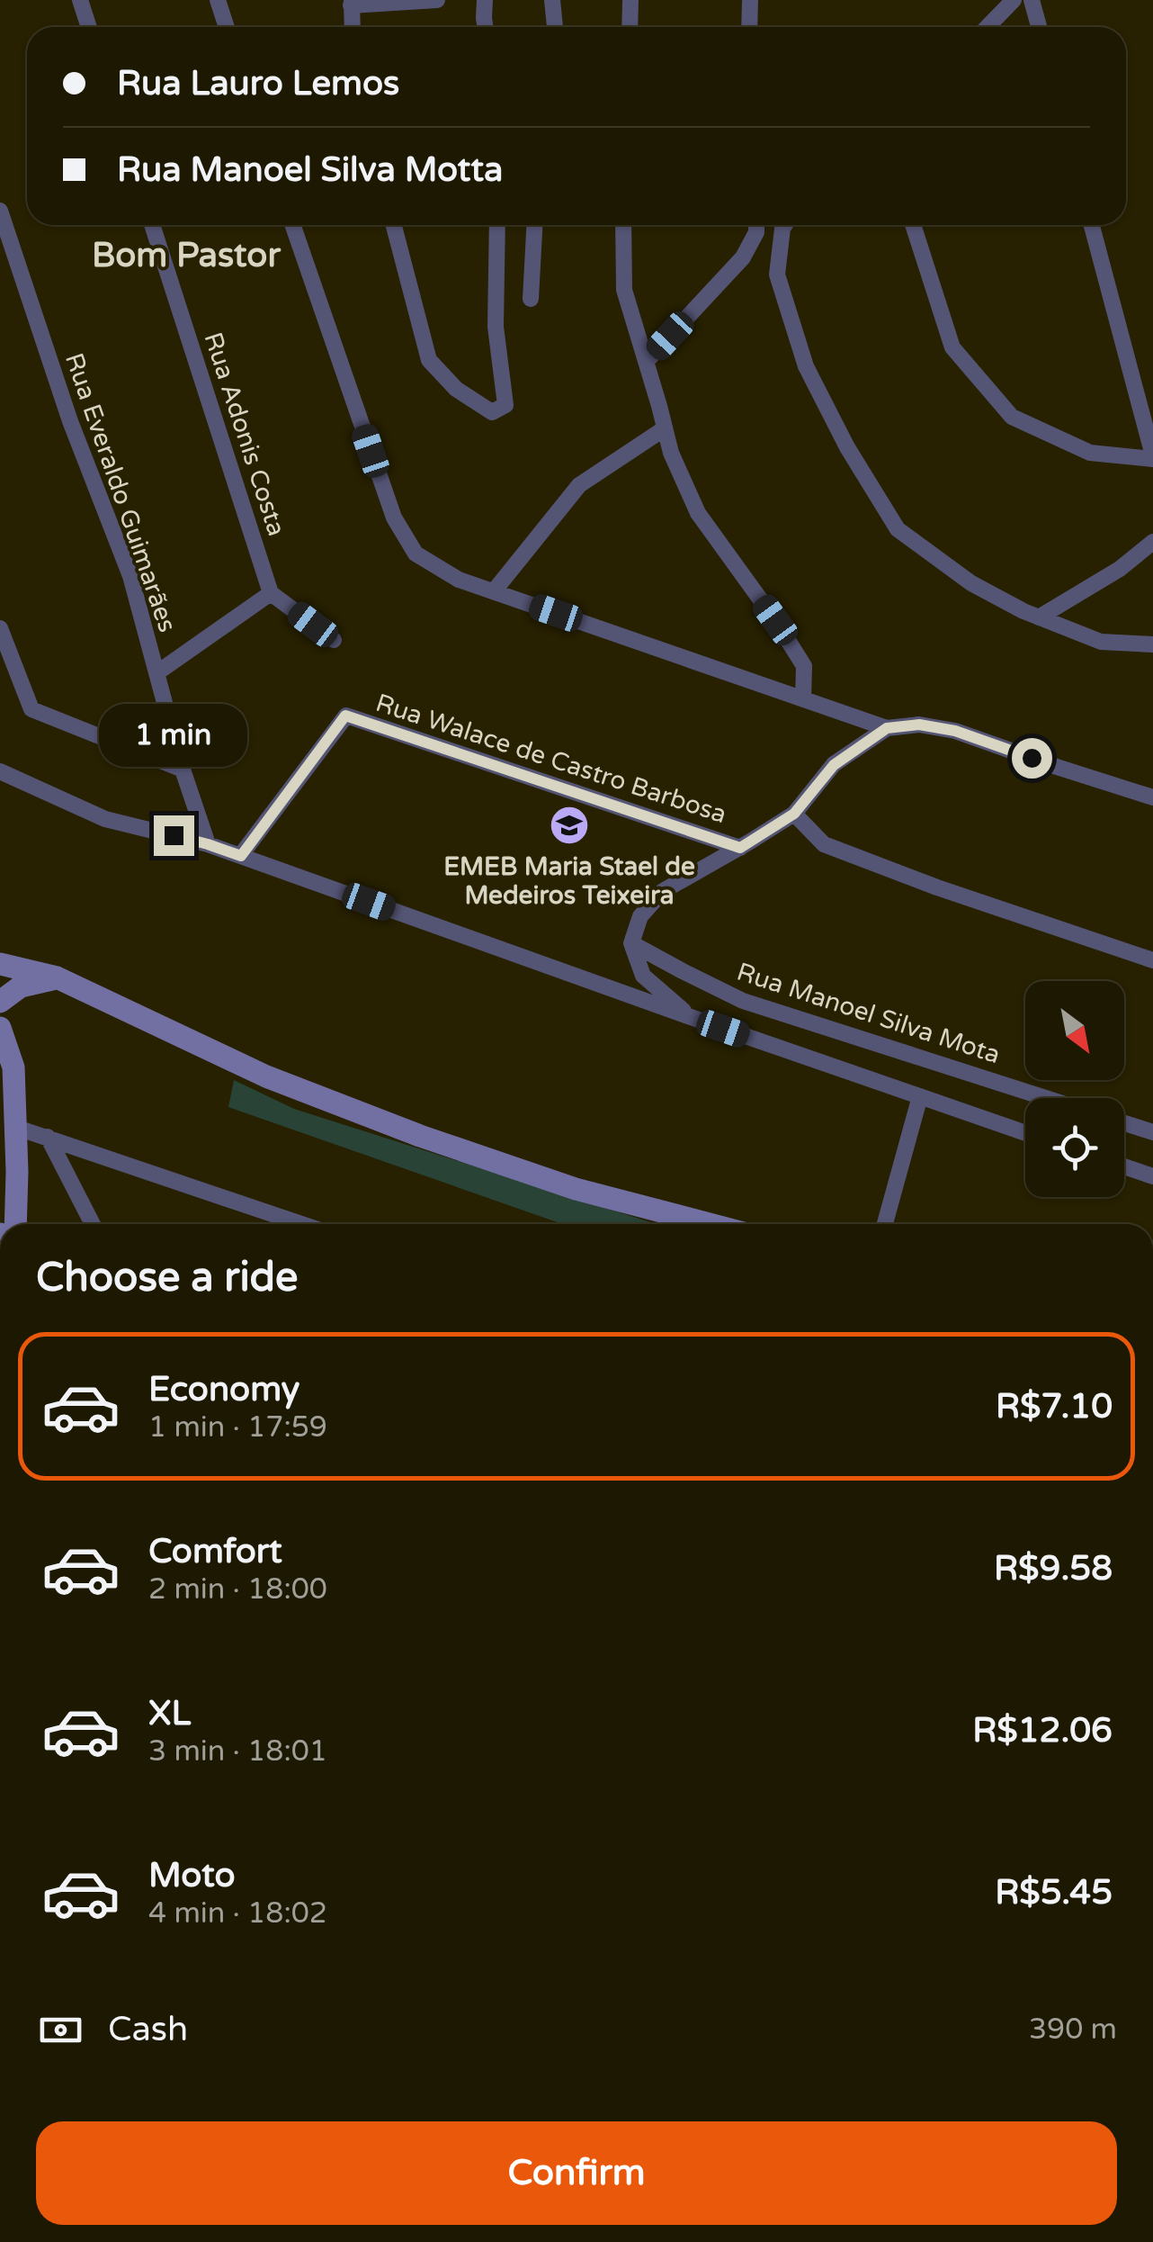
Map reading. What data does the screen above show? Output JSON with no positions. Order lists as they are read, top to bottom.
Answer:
{
  "streets": {
    "street": [
      "Rua Adonis Costa",
      "Rua Everaldo Guimarães",
      "Rua Walace de Castro Barbosa",
      "Rua Manoel Silva Mota"
    ]
  },
  "districts": ["Bom Pastor"],
  "places": {
    "school or university": ["EMEB Maria Stael de Medeiros Teixeira"]
  },
  "north": "bottom right",
  "page": {
    "banner": ["Rua Lauro Lemos", "Rua Manoel Silva Motta"],
    "bubble": "1 min",
    "heading": "Choose a ride",
    "list": [
      {
        "name": "Economy",
        "note": "1 min · 17:59",
        "value": "R$7.10"
      },
      {
        "name": "Comfort",
        "note": "2 min · 18:00",
        "value": "R$9.58"
      },
      {
        "name": "XL",
        "note": "3 min · 18:01",
        "value": "R$12.06"
      },
      {
        "name": "Moto",
        "note": "4 min · 18:02",
        "value": "R$5.45"
      }
    ],
    "pay": ["Cash", "390 m"],
    "buttons": "Confirm"
  }
}
